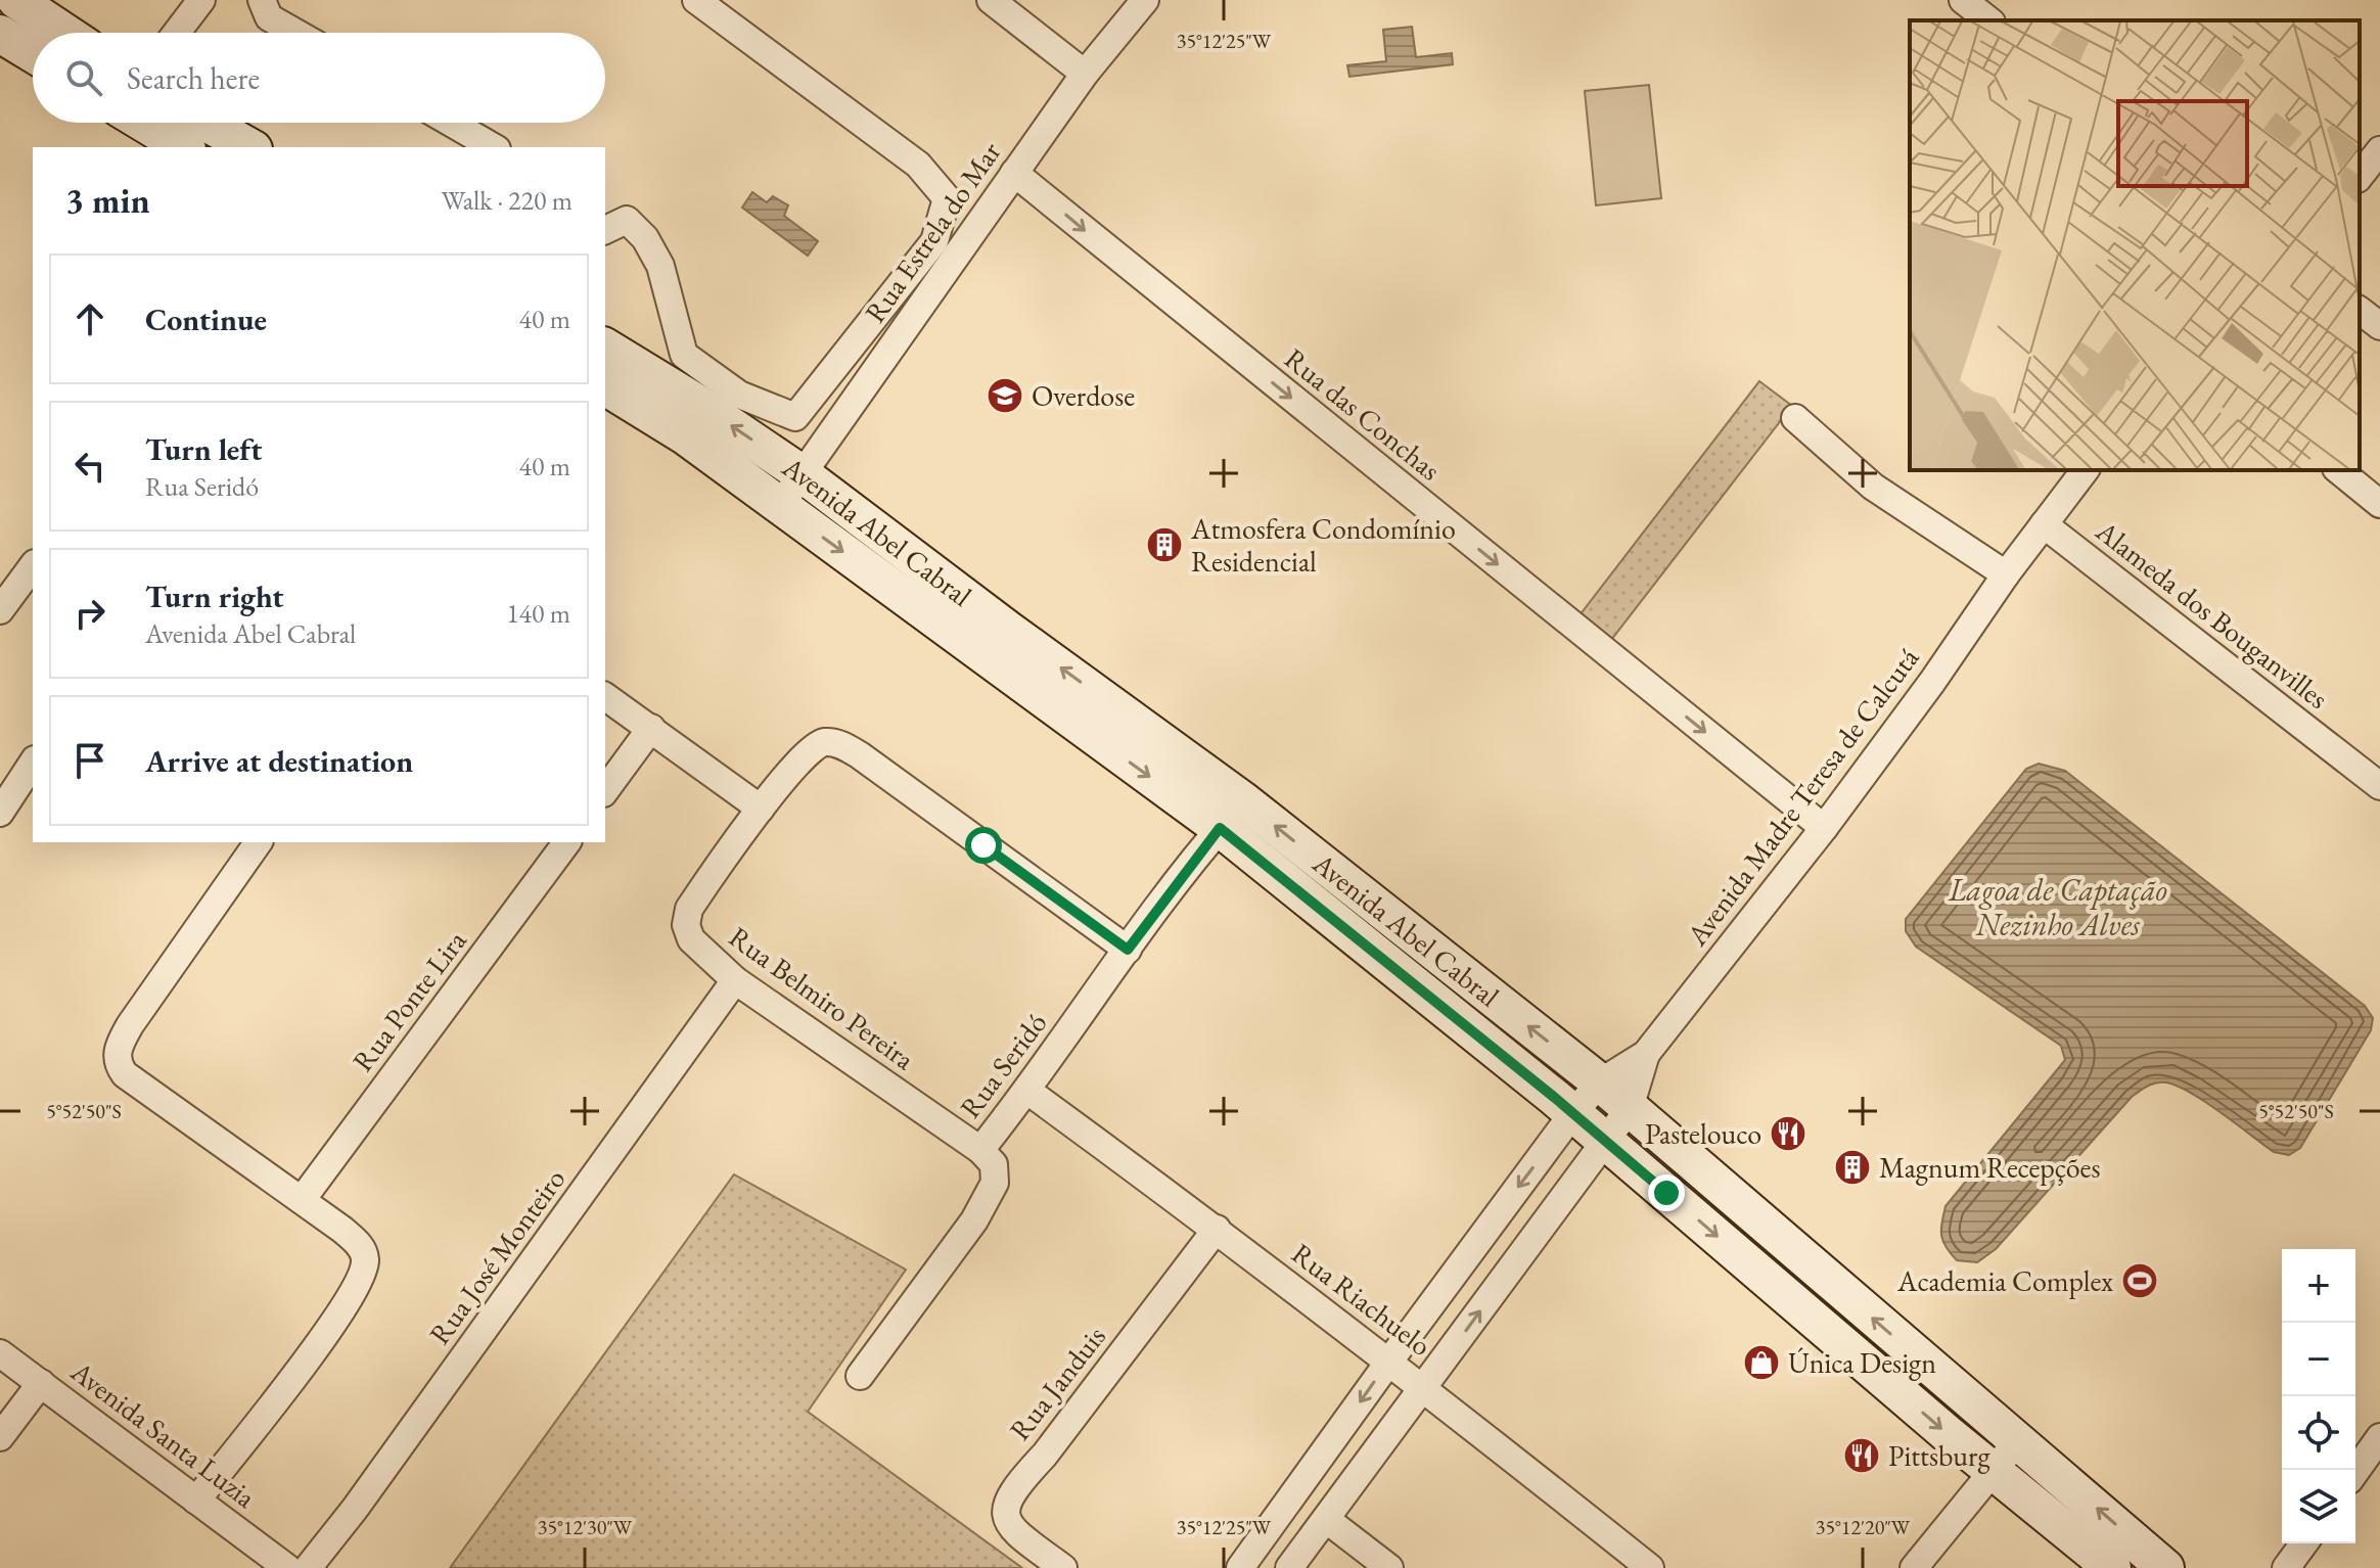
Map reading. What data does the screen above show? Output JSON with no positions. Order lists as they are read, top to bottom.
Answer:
{
  "streets": {
    "main road": ["Avenida Abel Cabral"],
    "street": [
      "Rua Estrela do Mar",
      "Rua das Conchas",
      "Alameda dos Bouganvilles",
      "Avenida Madre Teresa de Calcutá",
      "Rua Belmiro Pereira",
      "Rua Ponte Lira",
      "Rua Seridó",
      "Rua José Monteiro",
      "Rua Riachuelo",
      "Rua Janduis",
      "Avenida Santa Luzia"
    ]
  },
  "crossings": [
    ["Rua Estrela do Mar", "Rua das Conchas"],
    ["Rua Estrela do Mar", "Avenida Abel Cabral"],
    ["Rua das Conchas", "Avenida Madre Teresa de Calcutá"],
    ["Avenida Abel Cabral", "Avenida Madre Teresa de Calcutá"],
    ["Avenida Abel Cabral", "Rua Seridó"],
    ["Alameda dos Bouganvilles", "Avenida Madre Teresa de Calcutá"],
    ["Avenida Madre Teresa de Calcutá", "Rua Riachuelo"],
    ["Rua Belmiro Pereira", "Rua Seridó"],
    ["Rua Belmiro Pereira", "Rua José Monteiro"],
    ["Rua Seridó", "Rua Riachuelo"],
    ["Rua Riachuelo", "Rua Janduis"]
  ],
  "one_way": ["Rua das Conchas"],
  "water": ["Lagoa de Captação Nezinho Alves"],
  "places": {
    "school or university": ["Overdose"],
    "building": ["Atmosfera Condomínio Residencial", "Magnum Recepções"],
    "restaurant": ["Pastelouco", "Pittsburg"],
    "sports": ["Academia Complex"],
    "shop": ["Única Design"]
  },
  "page": {
    "search": "Search here",
    "heading": ["3 min", "Walk · 220 m"],
    "list": [
      ["Continue", "40 m"],
      ["Turn left", "Rua Seridó", "40 m"],
      ["Turn right", "Avenida Abel Cabral", "140 m"],
      "Arrive at destination"
    ],
    "map_buttons": ["+", "−"]
  },
  "coordinates": [
    "35°12'25\"W",
    "5°52'50\"S",
    "35°12'30\"W",
    "35°12'20\"W"
  ]
}
